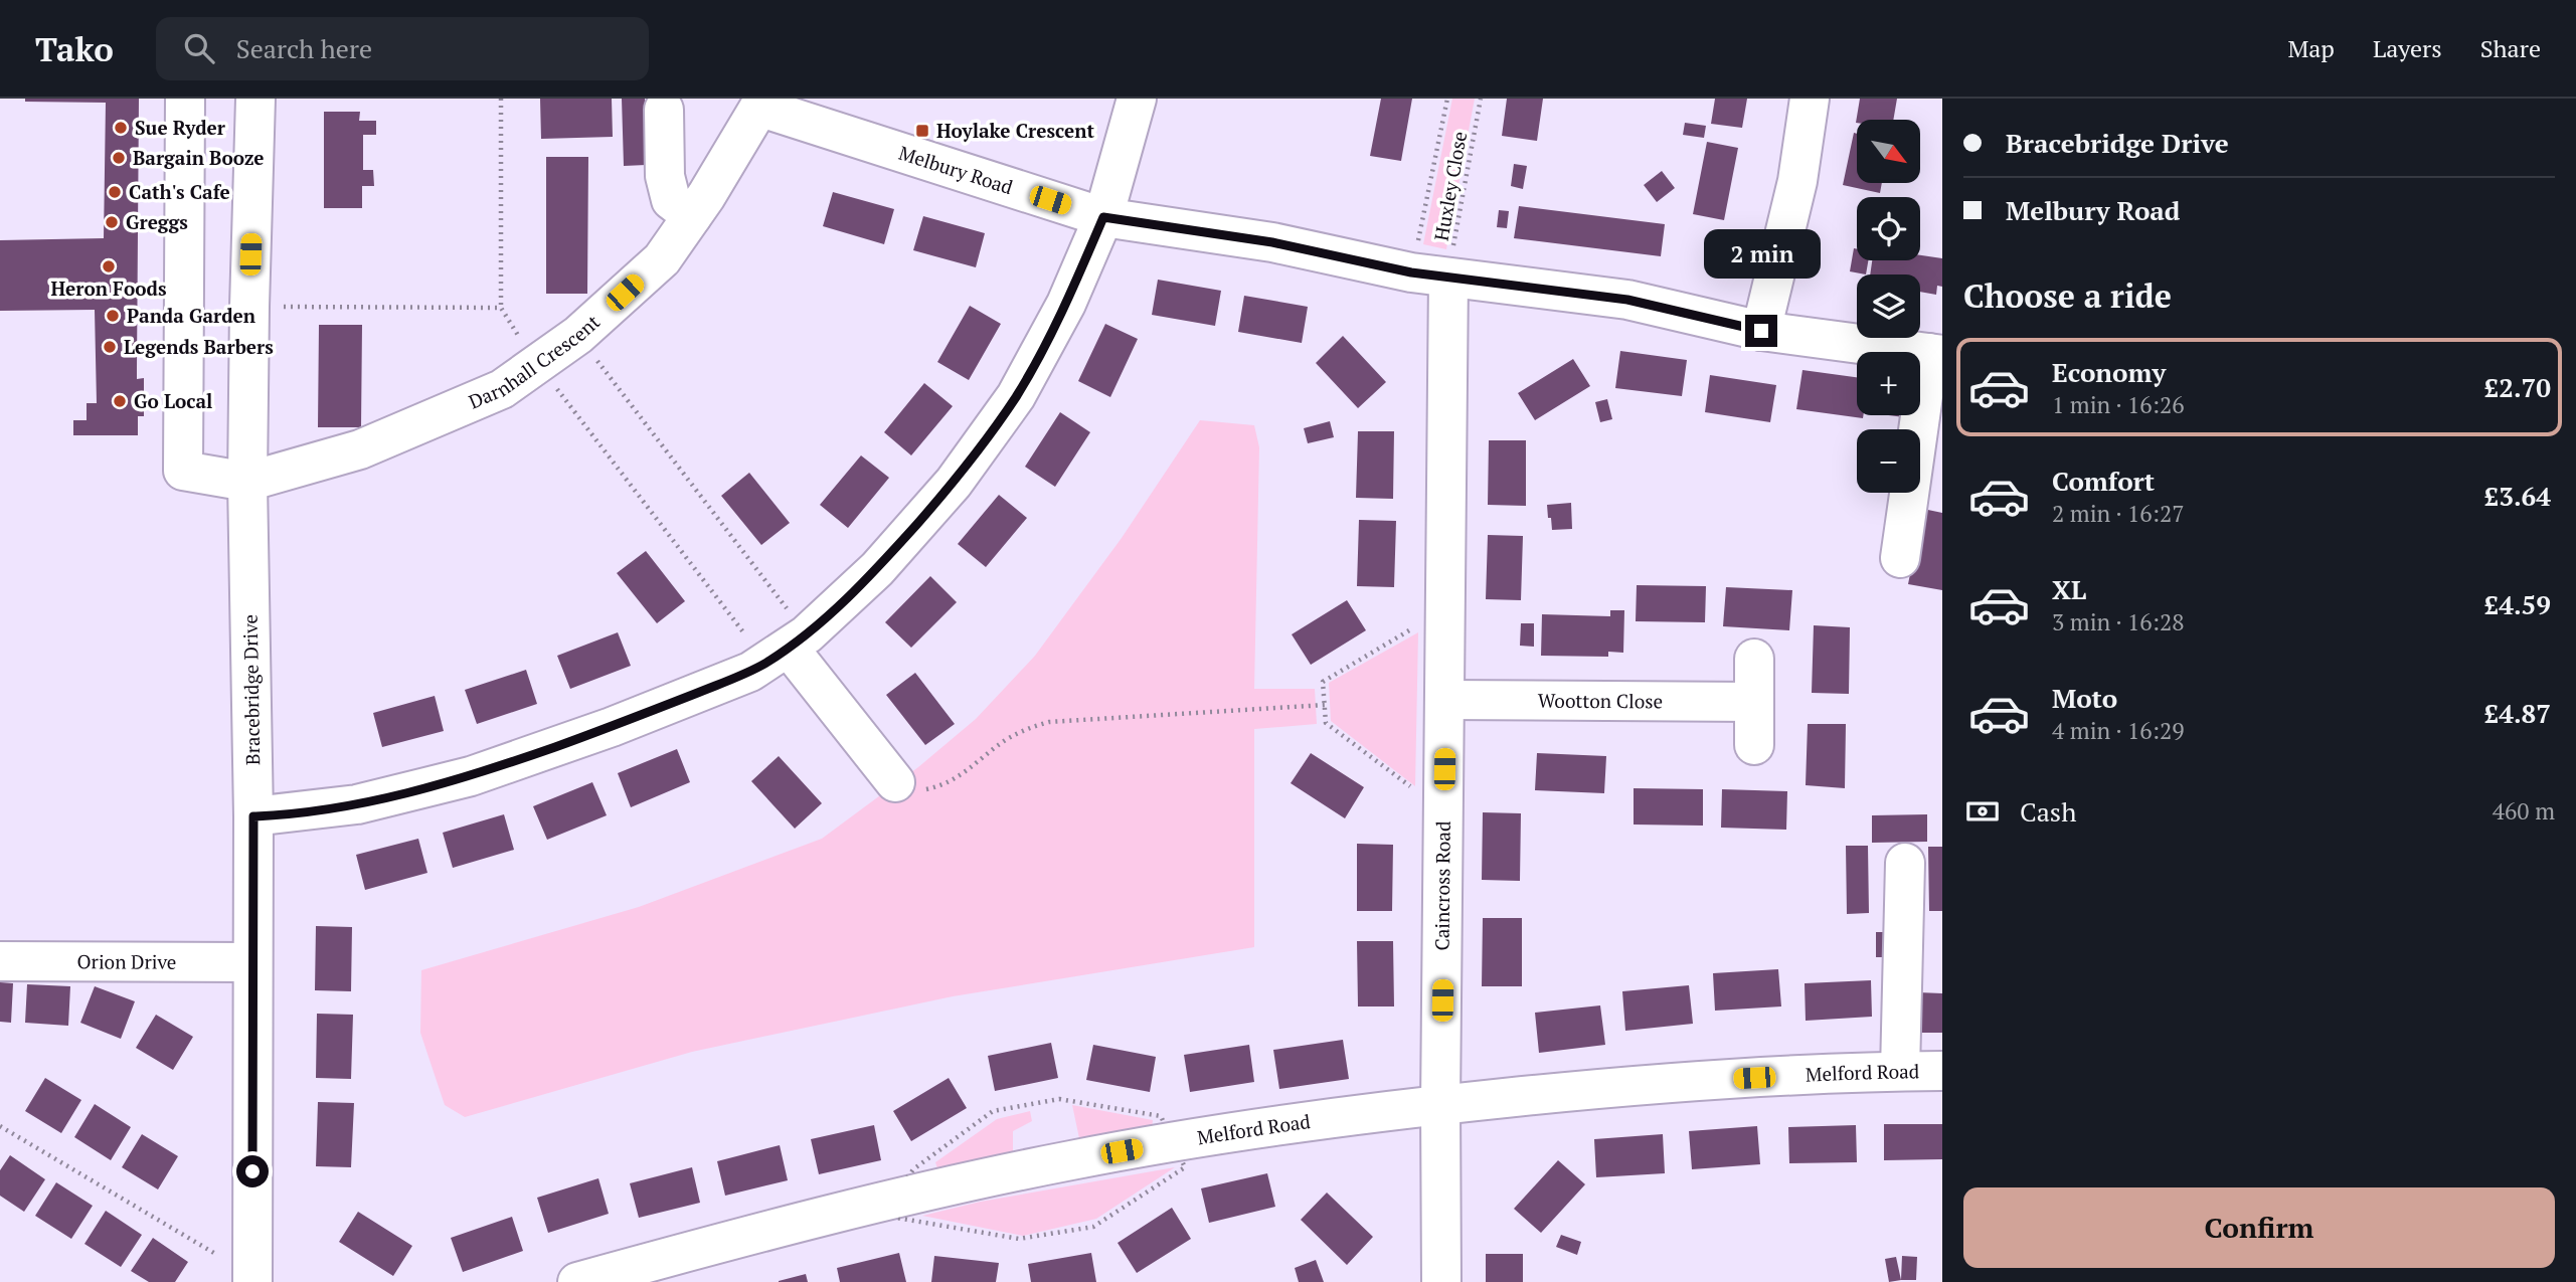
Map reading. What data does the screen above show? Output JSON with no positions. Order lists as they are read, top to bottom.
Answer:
{
  "streets": {
    "street": [
      "Melbury Road",
      "Darnhall Crescent",
      "Bracebridge Drive",
      "Wootton Close",
      "Caincross Road",
      "Orion Drive",
      "Melford Road"
    ],
    "path": ["Huxley Close"]
  },
  "crossings": [
    ["Melbury Road", "Huxley Close"],
    ["Melbury Road", "Darnhall Crescent"],
    ["Melbury Road", "Caincross Road"],
    ["Huxley Close", "Caincross Road"],
    ["Darnhall Crescent", "Bracebridge Drive"],
    ["Bracebridge Drive", "Orion Drive"],
    ["Wootton Close", "Caincross Road"],
    ["Caincross Road", "Melford Road"]
  ],
  "places": {
    "other": [
      "Sue Ryder",
      "Bargain Booze",
      "Cath's Cafe",
      "Greggs",
      "Heron Foods",
      "Panda Garden",
      "Legends Barbers",
      "Go Local"
    ],
    "transit": ["Hoylake Crescent"]
  },
  "north": "bottom right",
  "page": {
    "header": "Tako",
    "search": "Search here",
    "nav": ["Map", "Layers", "Share"],
    "banner": ["Bracebridge Drive", "Melbury Road"],
    "map_buttons": ["+", "−"],
    "bubble": "2 min",
    "heading": "Choose a ride",
    "list": [
      {
        "name": "Economy",
        "note": "1 min · 16:26",
        "value": "£2.70"
      },
      {
        "name": "Comfort",
        "note": "2 min · 16:27",
        "value": "£3.64"
      },
      {
        "name": "XL",
        "note": "3 min · 16:28",
        "value": "£4.59"
      },
      {
        "name": "Moto",
        "note": "4 min · 16:29",
        "value": "£4.87"
      }
    ],
    "pay": ["Cash", "460 m"],
    "buttons": "Confirm"
  }
}
